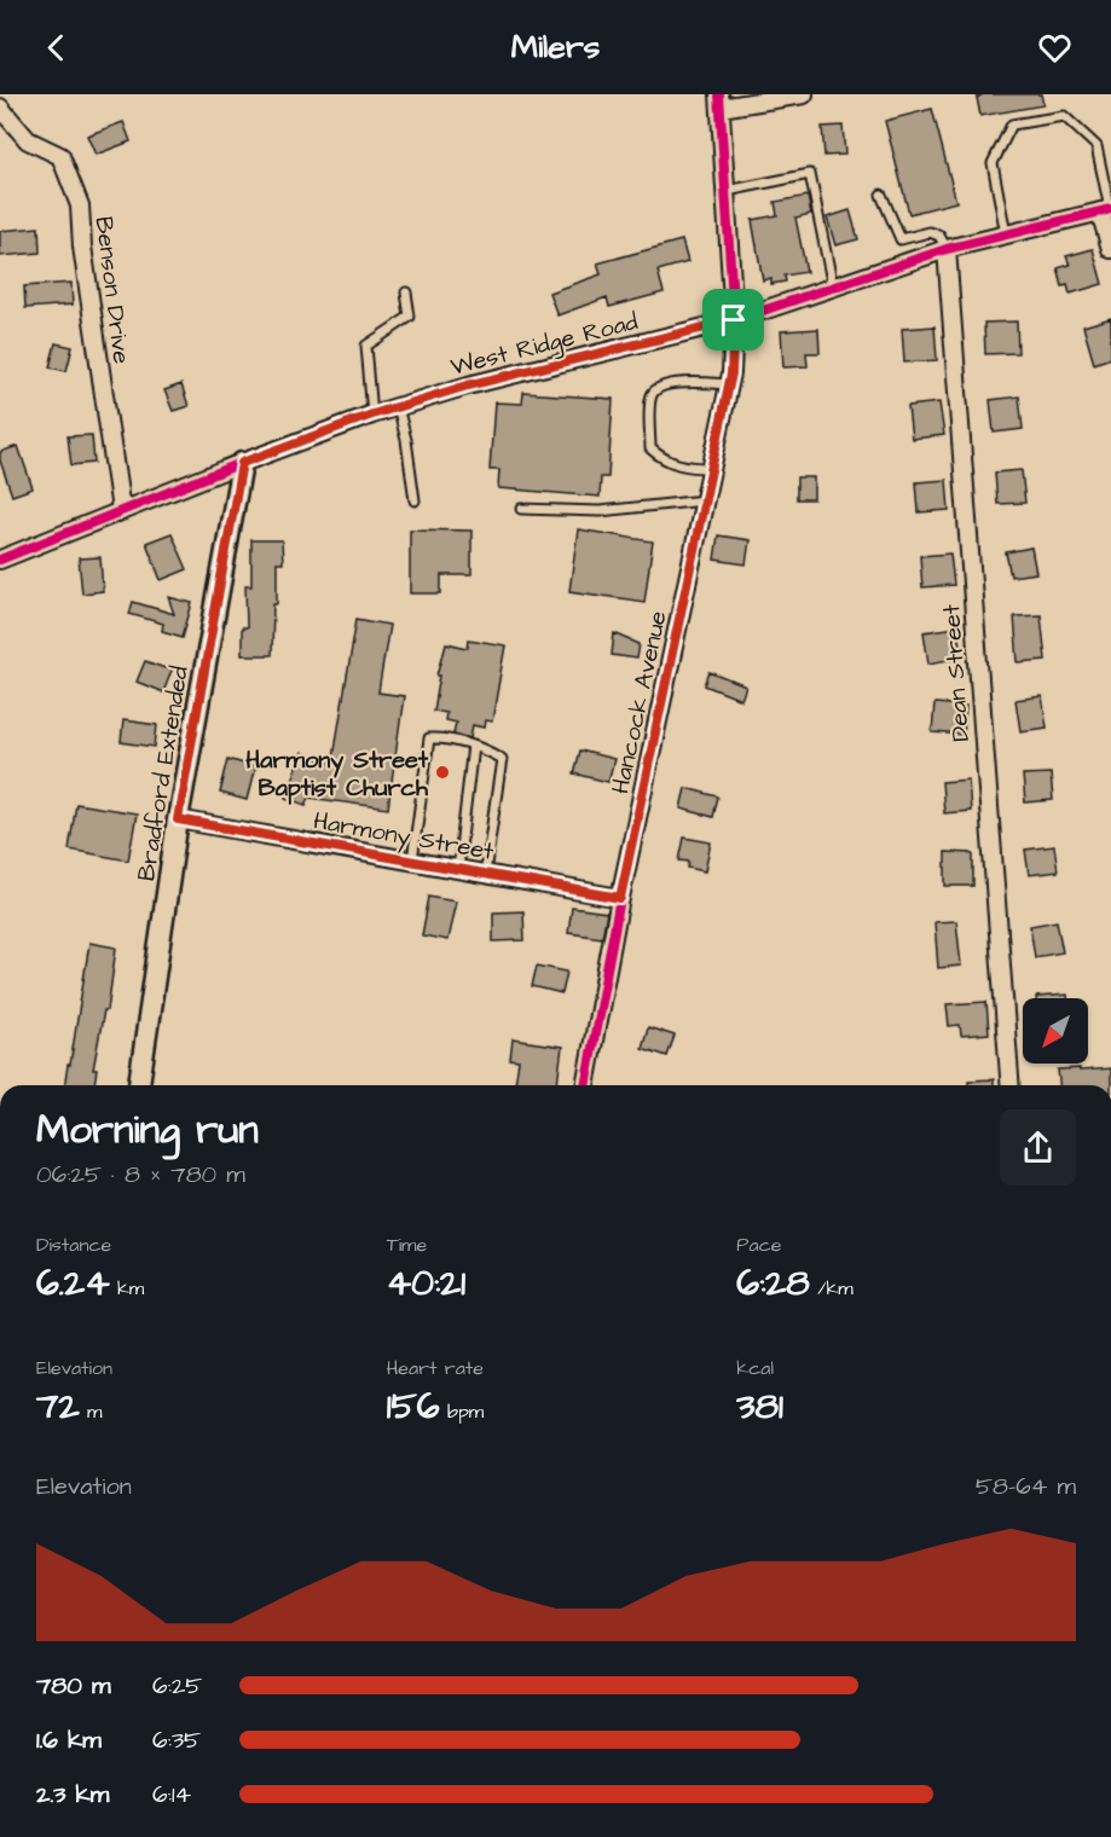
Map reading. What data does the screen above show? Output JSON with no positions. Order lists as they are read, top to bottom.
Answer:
{
  "streets": {
    "street": [
      "Benson Drive",
      "West Ridge Road",
      "Dean Street",
      "Hancock Avenue",
      "Bradford Extended",
      "Harmony Street"
    ]
  },
  "crossings": [
    ["Benson Drive", "West Ridge Road"],
    ["West Ridge Road", "Dean Street"],
    ["West Ridge Road", "Hancock Avenue"],
    ["West Ridge Road", "Bradford Extended"],
    ["Hancock Avenue", "Harmony Street"],
    ["Bradford Extended", "Harmony Street"]
  ],
  "places": ["Harmony Street Baptist Church"],
  "north": "bottom left",
  "page": {
    "header": "Milers",
    "heading": ["Morning run", "06:25 · 8 × 780 m"],
    "stats": [
      ["Distance", "6.24 km"],
      ["Time", "40:21"],
      ["Pace", "6:28 /km"],
      ["Elevation", "72 m"],
      ["Heart rate", "156 bpm"],
      ["kcal", "381"]
    ],
    "chart": ["Elevation", "58–64 m"],
    "list": [
      {
        "name": "780 m",
        "note": "6:25"
      },
      {
        "name": "1.6 km",
        "note": "6:35"
      },
      {
        "name": "2.3 km",
        "note": "6:14"
      }
    ]
  }
}
